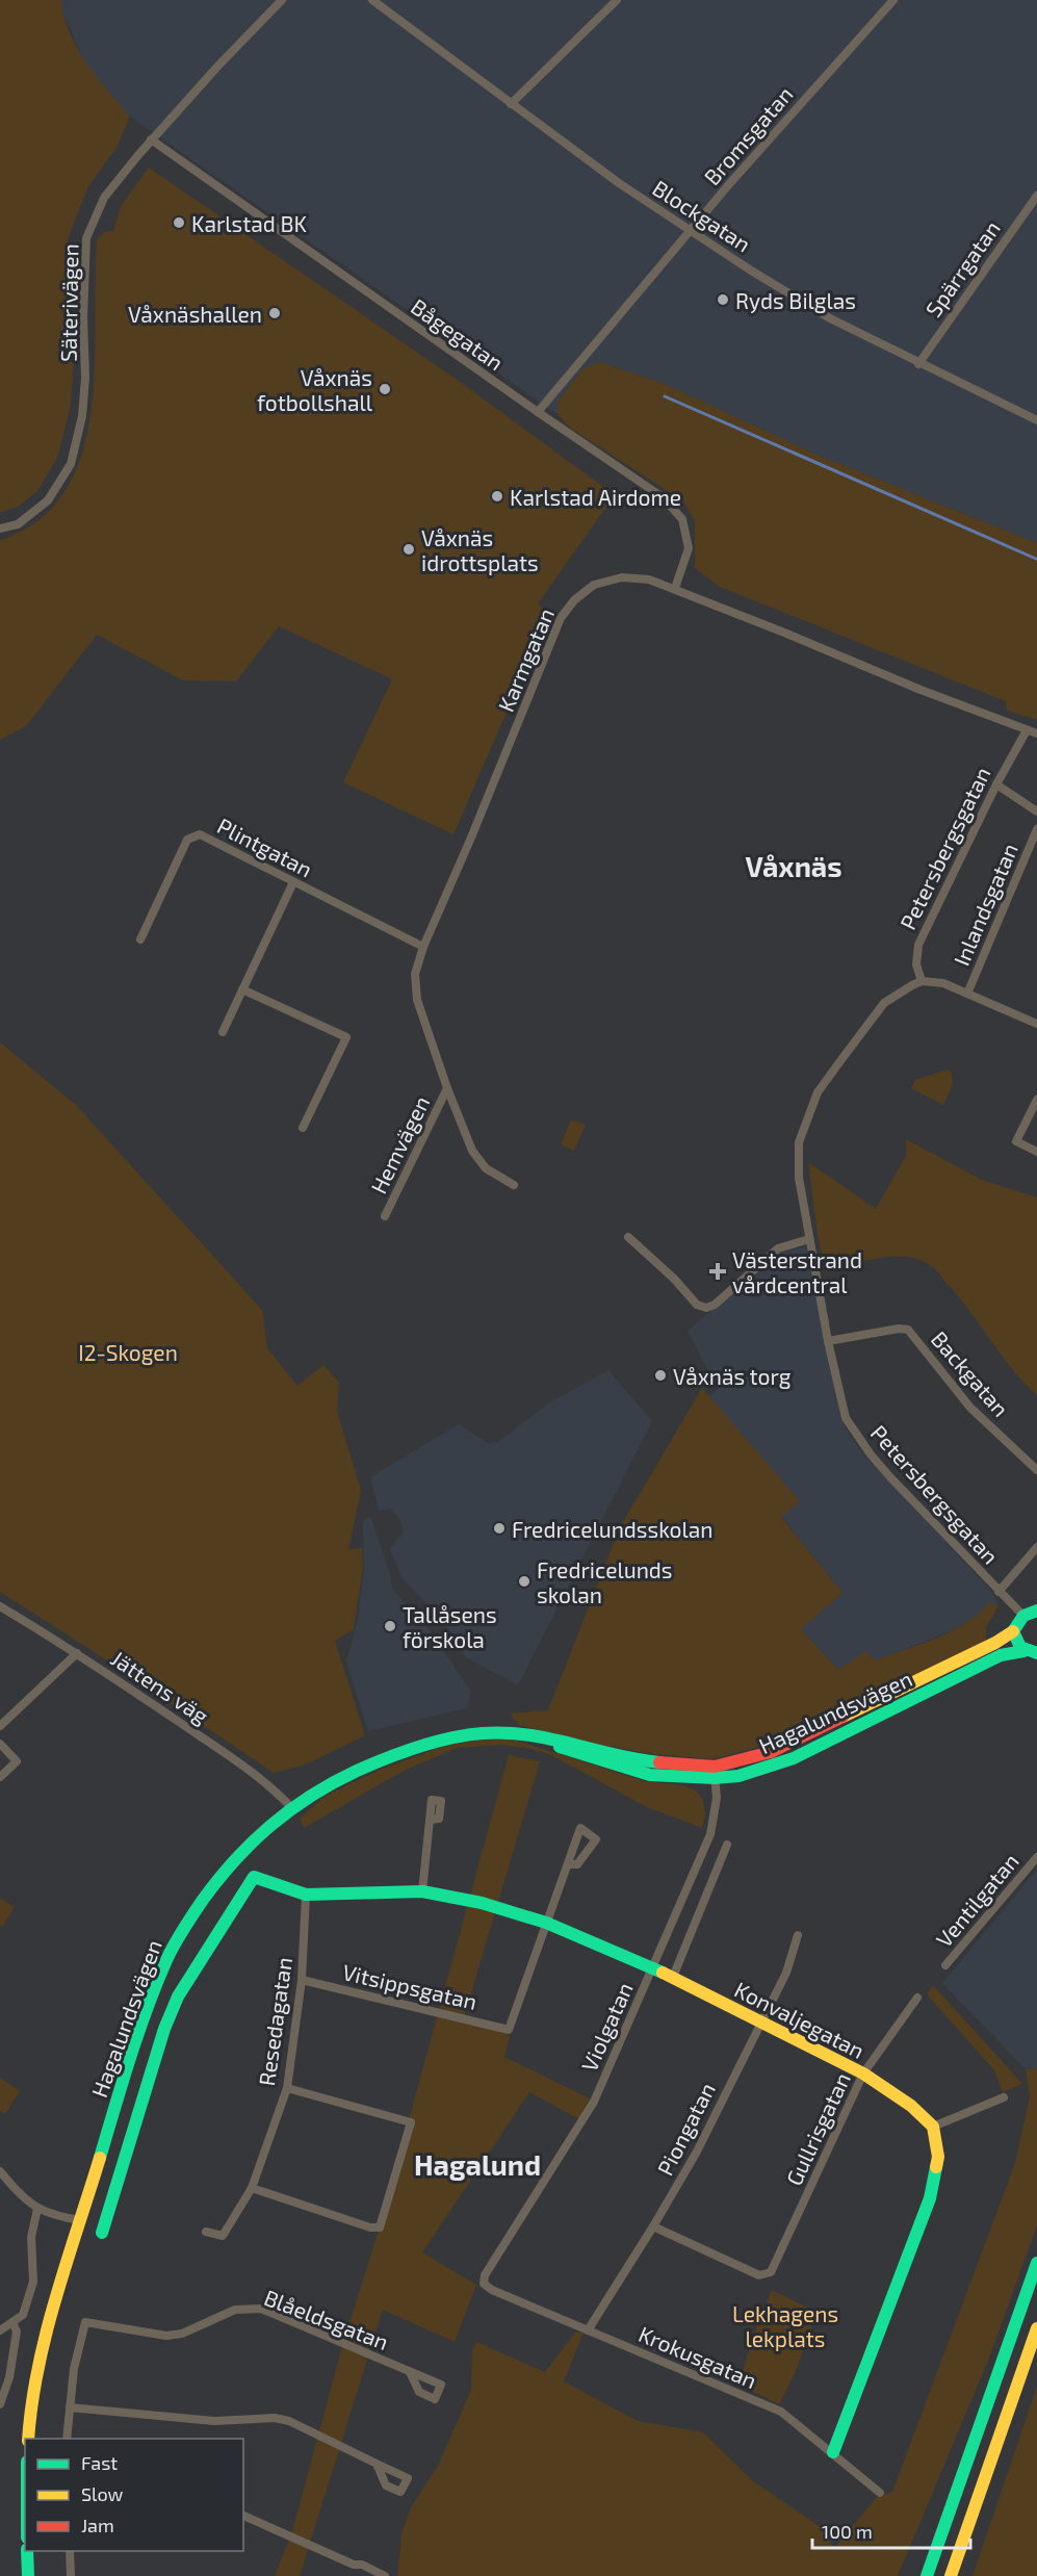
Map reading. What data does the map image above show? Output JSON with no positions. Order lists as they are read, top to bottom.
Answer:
{
  "streets": {
    "main road": ["Hagalundsvägen", "Konvaljegatan"],
    "street": [
      "Bromsgatan",
      "Blockgatan",
      "Spärrgatan",
      "Säterivägen",
      "Bågegatan",
      "Karmgatan",
      "Plintgatan",
      "Petersbergsgatan",
      "Inlandsgatan",
      "Hemvägen",
      "Backgatan",
      "Jättens väg",
      "Ventilgatan",
      "Vitsippsgatan",
      "Resedagatan",
      "Violgatan",
      "Piongatan",
      "Gullrisgatan",
      "Blåeldsgatan",
      "Krokusgatan"
    ]
  },
  "crossings": [
    ["Bromsgatan", "Blockgatan"],
    ["Bromsgatan", "Bågegatan"],
    ["Blockgatan", "Spärrgatan"],
    ["Säterivägen", "Bågegatan"],
    ["Bågegatan", "Karmgatan"],
    ["Karmgatan", "Plintgatan"],
    ["Karmgatan", "Petersbergsgatan"],
    ["Karmgatan", "Hemvägen"],
    ["Petersbergsgatan", "Backgatan"],
    ["Jättens väg", "Hagalundsvägen"],
    ["Hagalundsvägen", "Violgatan"],
    ["Vitsippsgatan", "Konvaljegatan"],
    ["Vitsippsgatan", "Resedagatan"],
    ["Konvaljegatan", "Resedagatan"],
    ["Konvaljegatan", "Violgatan"],
    ["Konvaljegatan", "Piongatan"],
    ["Konvaljegatan", "Gullrisgatan"],
    ["Violgatan", "Krokusgatan"],
    ["Piongatan", "Gullrisgatan"],
    ["Piongatan", "Krokusgatan"]
  ],
  "districts": ["Våxnäs", "Hagalund"],
  "parks": ["I2-Skogen", "Lekhagens lekplats"],
  "places": {
    "other": [
      "Karlstad BK",
      "Ryds Bilglas",
      "Våxnäshallen",
      "Våxnäs fotbollshall",
      "Karlstad Airdome",
      "Våxnäs idrottsplats",
      "Våxnäs torg",
      "Fredricelundsskolan",
      "Fredricelunds skolan",
      "Tallåsens förskola"
    ],
    "health": ["Västerstrand vårdcentral"]
  },
  "legend": ["Fast", "Slow", "Jam"],
  "scale_bar": "100 m"
}
